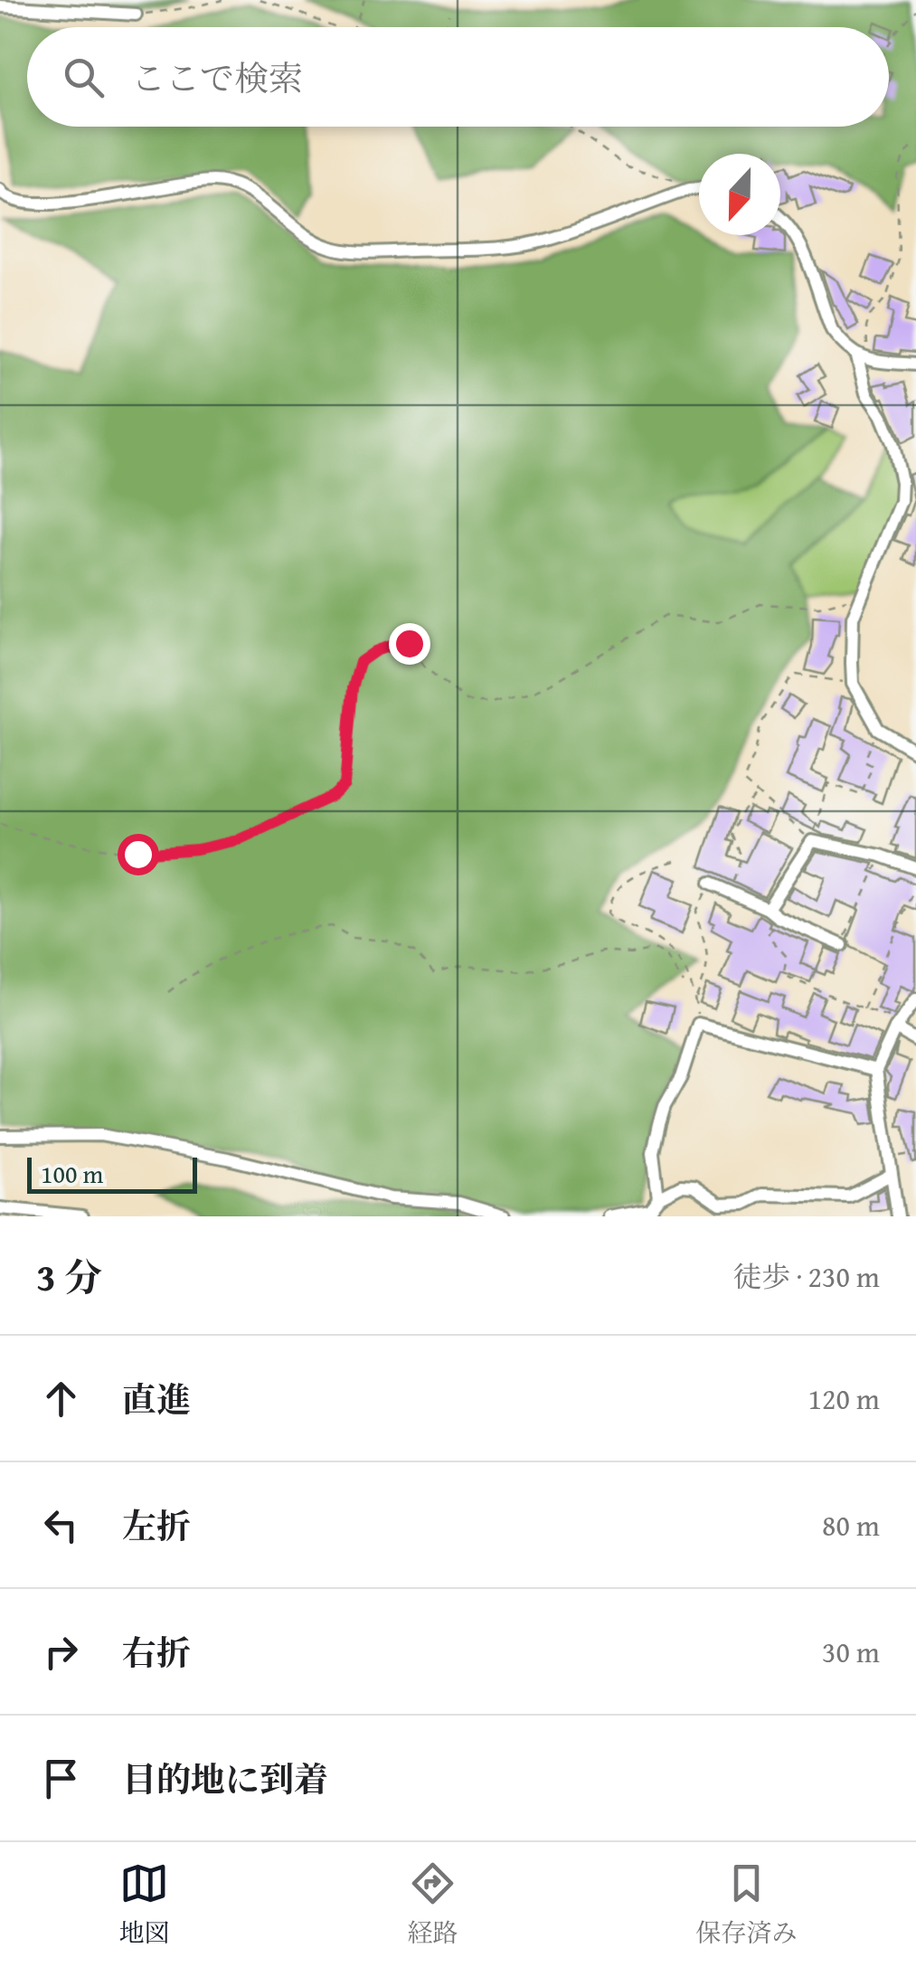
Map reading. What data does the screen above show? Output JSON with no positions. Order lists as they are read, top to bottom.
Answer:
{
  "scale_bar": "100 m",
  "north": "bottom",
  "page": {
    "search": "ここで検索",
    "scale": "100 m",
    "heading": ["3 分", "徒歩 · 230 m"],
    "list": [
      ["直進", "120 m"],
      ["左折", "80 m"],
      ["右折", "30 m"],
      "目的地に到着"
    ],
    "nav": ["地図", "経路", "保存済み"]
  }
}
